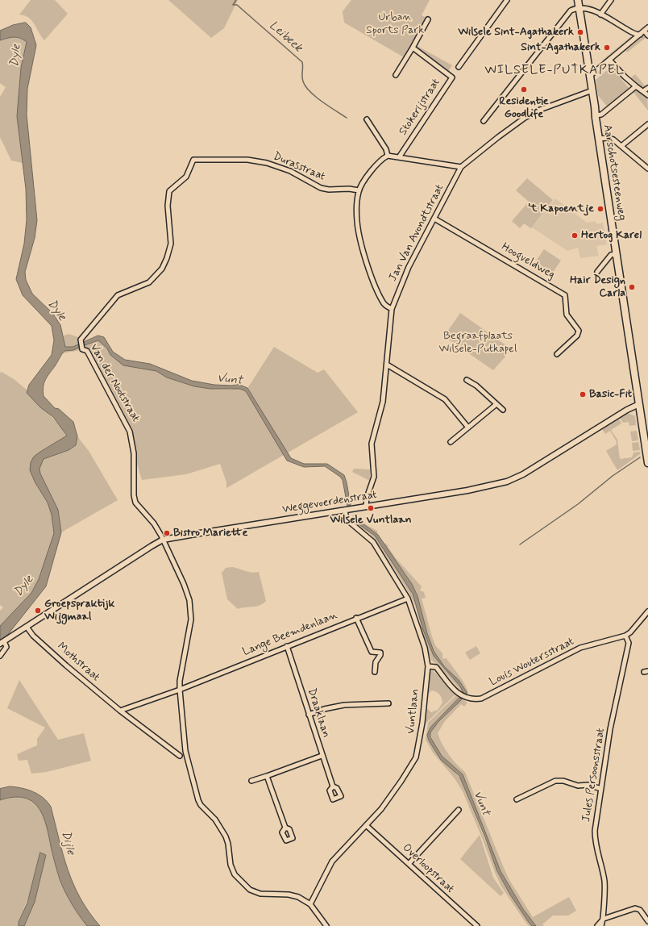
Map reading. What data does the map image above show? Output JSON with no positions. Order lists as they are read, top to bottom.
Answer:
{
  "streets": {
    "main road": ["Aarschotsesteenweg"],
    "street": [
      "Stokerijstraat",
      "Durasstraat",
      "Jan Van Avondtstraat",
      "Hoogveldweg",
      "Van der Nootstraat",
      "Weggevoerdenstraat",
      "Lange Beemdenlaan",
      "Mothstraat",
      "Louis Woutersstraat",
      "Vuntlaan",
      "Draaklaan",
      "Jules Persoonsstraat",
      "Overloopstraat"
    ]
  },
  "crossings": [
    ["Durasstraat", "Van der Nootstraat"],
    ["Aarschotsesteenweg", "Weggevoerdenstraat"],
    ["Jan Van Avondtstraat", "Hoogveldweg"],
    ["Jan Van Avondtstraat", "Weggevoerdenstraat"],
    ["Van der Nootstraat", "Weggevoerdenstraat"],
    ["Van der Nootstraat", "Lange Beemdenlaan"],
    ["Van der Nootstraat", "Vuntlaan"],
    ["Weggevoerdenstraat", "Mothstraat"],
    ["Weggevoerdenstraat", "Vuntlaan"],
    ["Lange Beemdenlaan", "Vuntlaan"],
    ["Lange Beemdenlaan", "Draaklaan"],
    ["Louis Woutersstraat", "Vuntlaan"],
    ["Louis Woutersstraat", "Jules Persoonsstraat"],
    ["Vuntlaan", "Overloopstraat"]
  ],
  "districts": ["WILSELE-PUTKAPEL"],
  "water": [
    "Leibeek",
    "Dyle",
    "Vunt",
    "Dijle"
  ],
  "parks": ["Urban Sports Park", "Begraafplaats Wilsele-Putkapel"],
  "places": [
    "Wilsele Sint-Agathakerk",
    "Sint-Agathakerk",
    "Residentie Goodlife",
    "'t Kapoentje",
    "Hertog Karel",
    "Hair Design Carla",
    "Basic-Fit",
    "Wilsele Vuntlaan",
    "Bistro Mariette",
    "Groepspraktijk Wijgmaal"
  ]
}
